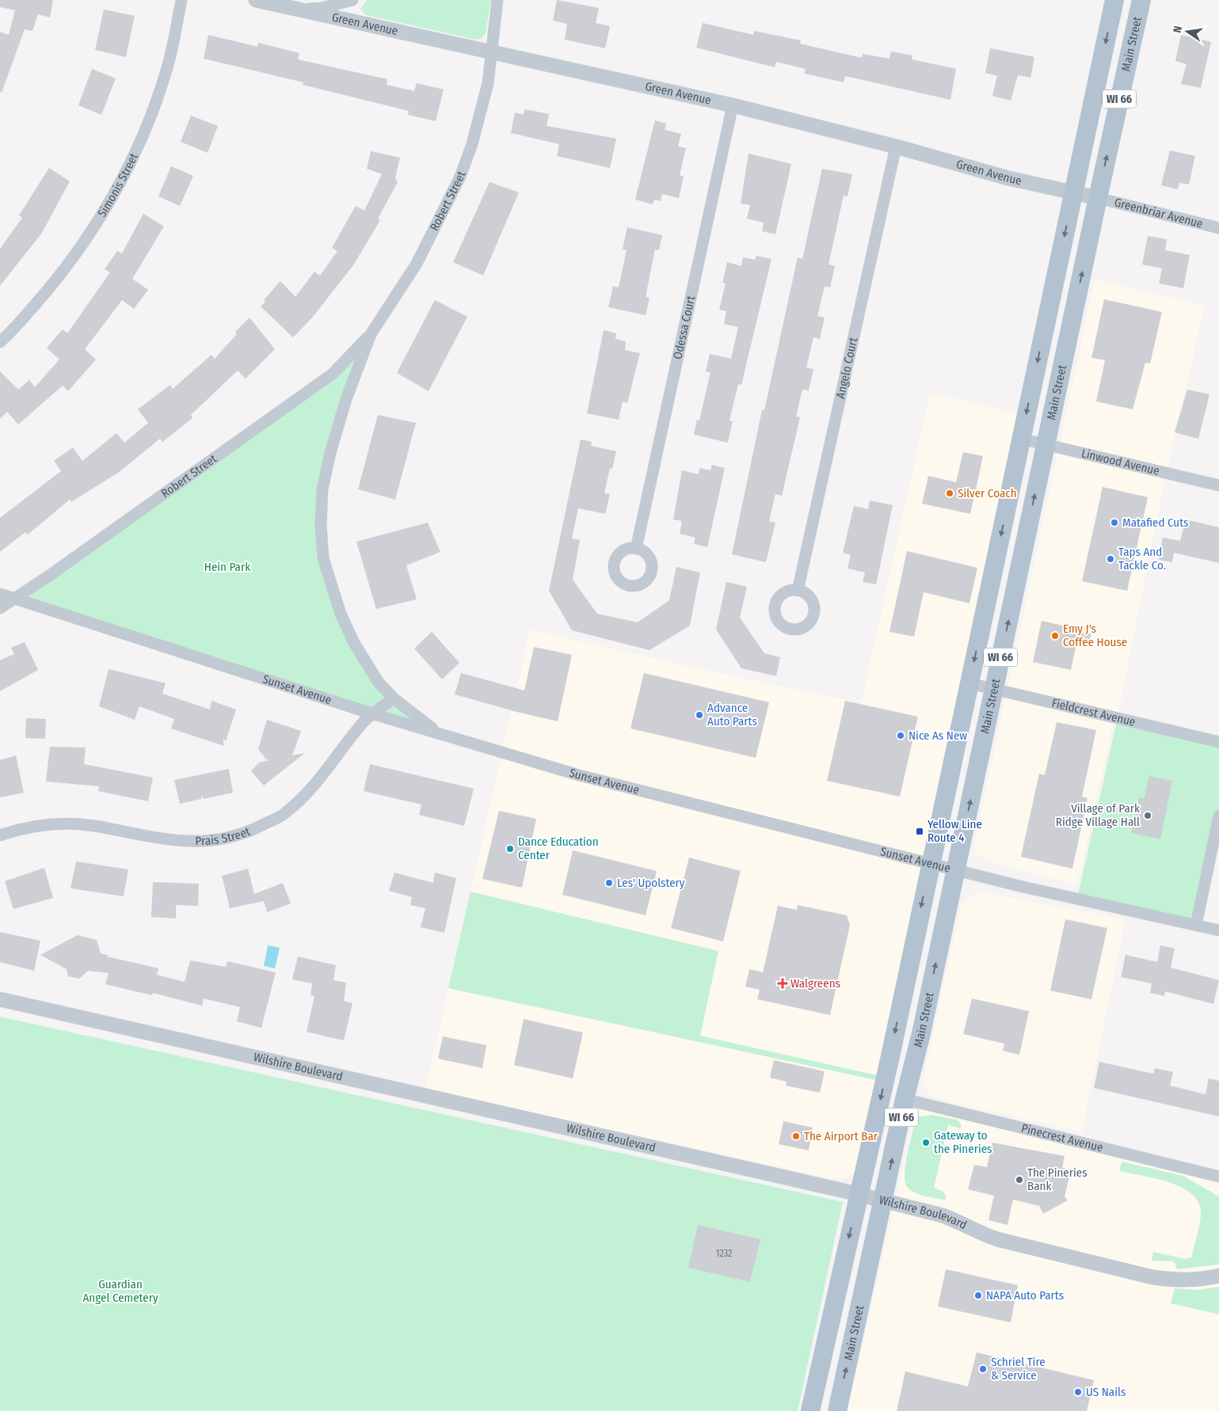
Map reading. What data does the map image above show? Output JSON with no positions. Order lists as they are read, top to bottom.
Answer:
{
  "streets": {
    "main road": ["Main Street", "WI 66"],
    "street": [
      "Green Avenue",
      "Simonis Street",
      "Robert Street",
      "Greenbriar Avenue",
      "Odessa Court",
      "Angelo Court",
      "Linwood Avenue",
      "Sunset Avenue",
      "Fieldcrest Avenue",
      "Prais Street",
      "Wilshire Boulevard",
      "Pinecrest Avenue"
    ]
  },
  "crossings": [
    ["Green Avenue", "Main Street"],
    ["Green Avenue", "Robert Street"],
    ["Green Avenue", "Greenbriar Avenue"],
    ["Green Avenue", "Odessa Court"],
    ["Green Avenue", "Angelo Court"],
    ["Main Street", "Greenbriar Avenue"],
    ["Main Street", "Linwood Avenue"],
    ["Main Street", "Sunset Avenue"],
    ["Main Street", "Fieldcrest Avenue"],
    ["Main Street", "Wilshire Boulevard"],
    ["Main Street", "Pinecrest Avenue"],
    ["Robert Street", "Sunset Avenue"],
    ["Robert Street", "Prais Street"],
    ["Sunset Avenue", "Prais Street"]
  ],
  "parks": ["Hein Park", "Guardian Angel Cemetery"],
  "places": {
    "other": [
      "Silver Coach",
      "Matafied Cuts",
      "Taps And Tackle Co.",
      "Emy J's Coffee House",
      "Advance Auto Parts",
      "Nice As New",
      "Village of Park Ridge Village Hall",
      "Dance Education Center",
      "Les' Upolstery",
      "The Airport Bar",
      "Gateway to the Pineries",
      "The Pineries Bank",
      "NAPA Auto Parts",
      "Schriel Tire & Service",
      "US Nails"
    ],
    "transit": ["Yellow Line Route 4"],
    "health": ["Walgreens"]
  },
  "house_numbers": ["1232"],
  "north": "left"
}
